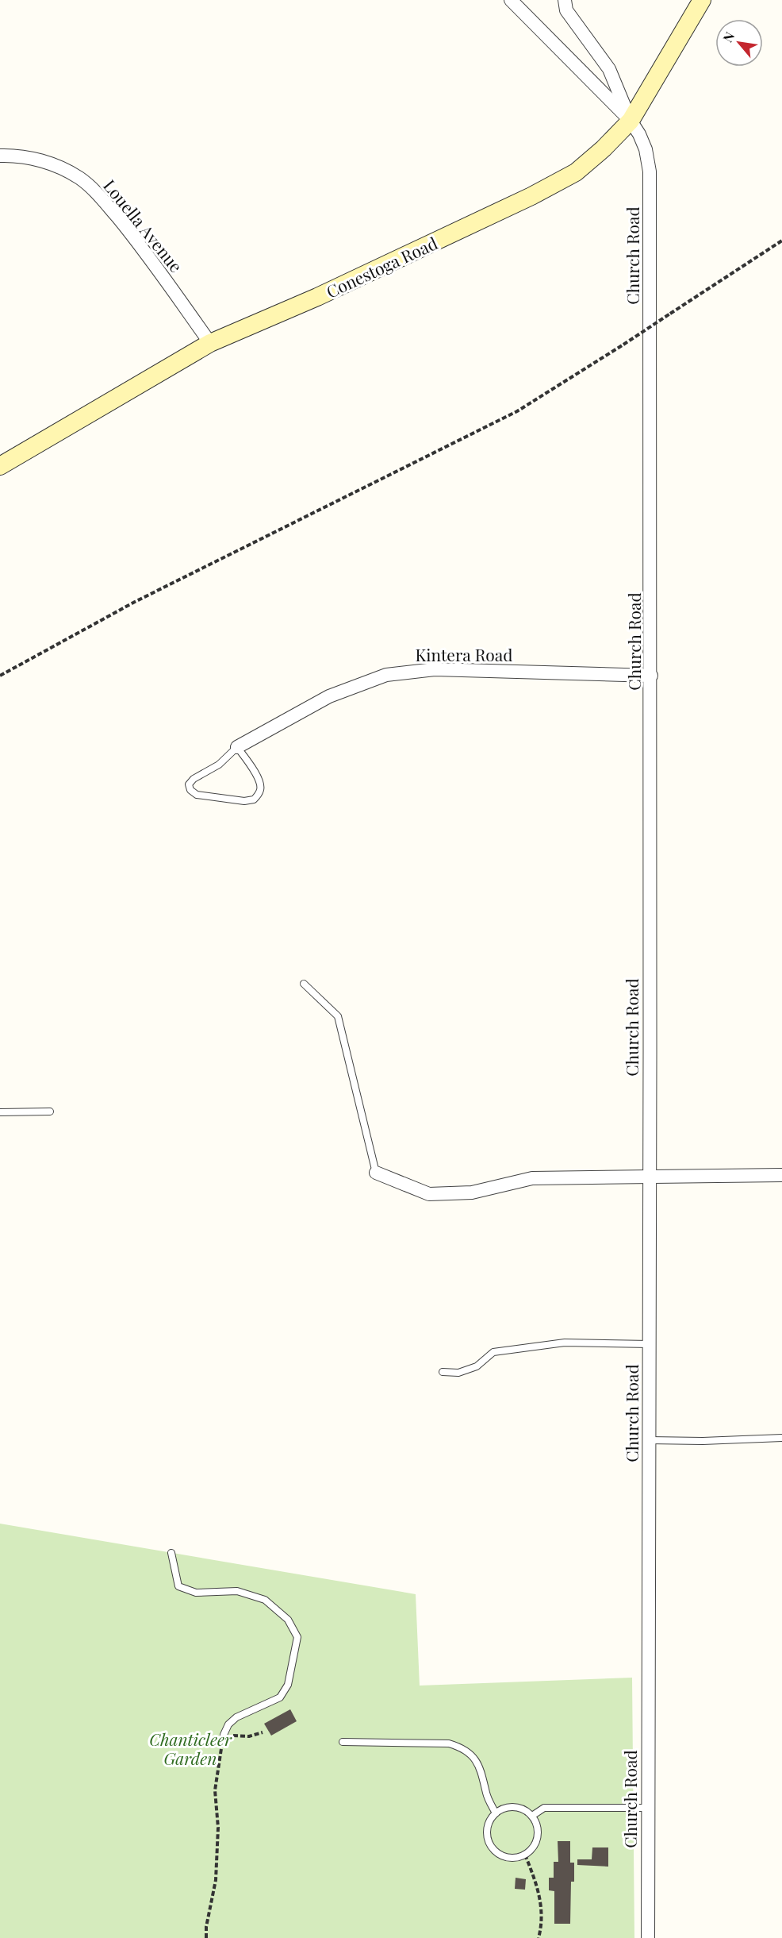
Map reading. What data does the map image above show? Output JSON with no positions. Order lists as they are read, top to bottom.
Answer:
{
  "streets": {
    "main road": ["Conestoga Road"],
    "street": ["Louella Avenue", "Church Road", "Kintera Road"]
  },
  "crossings": [
    ["Louella Avenue", "Conestoga Road"],
    ["Church Road", "Conestoga Road"],
    ["Church Road", "Kintera Road"]
  ],
  "parks": ["Chanticleer Garden"],
  "north": "top left"
}
